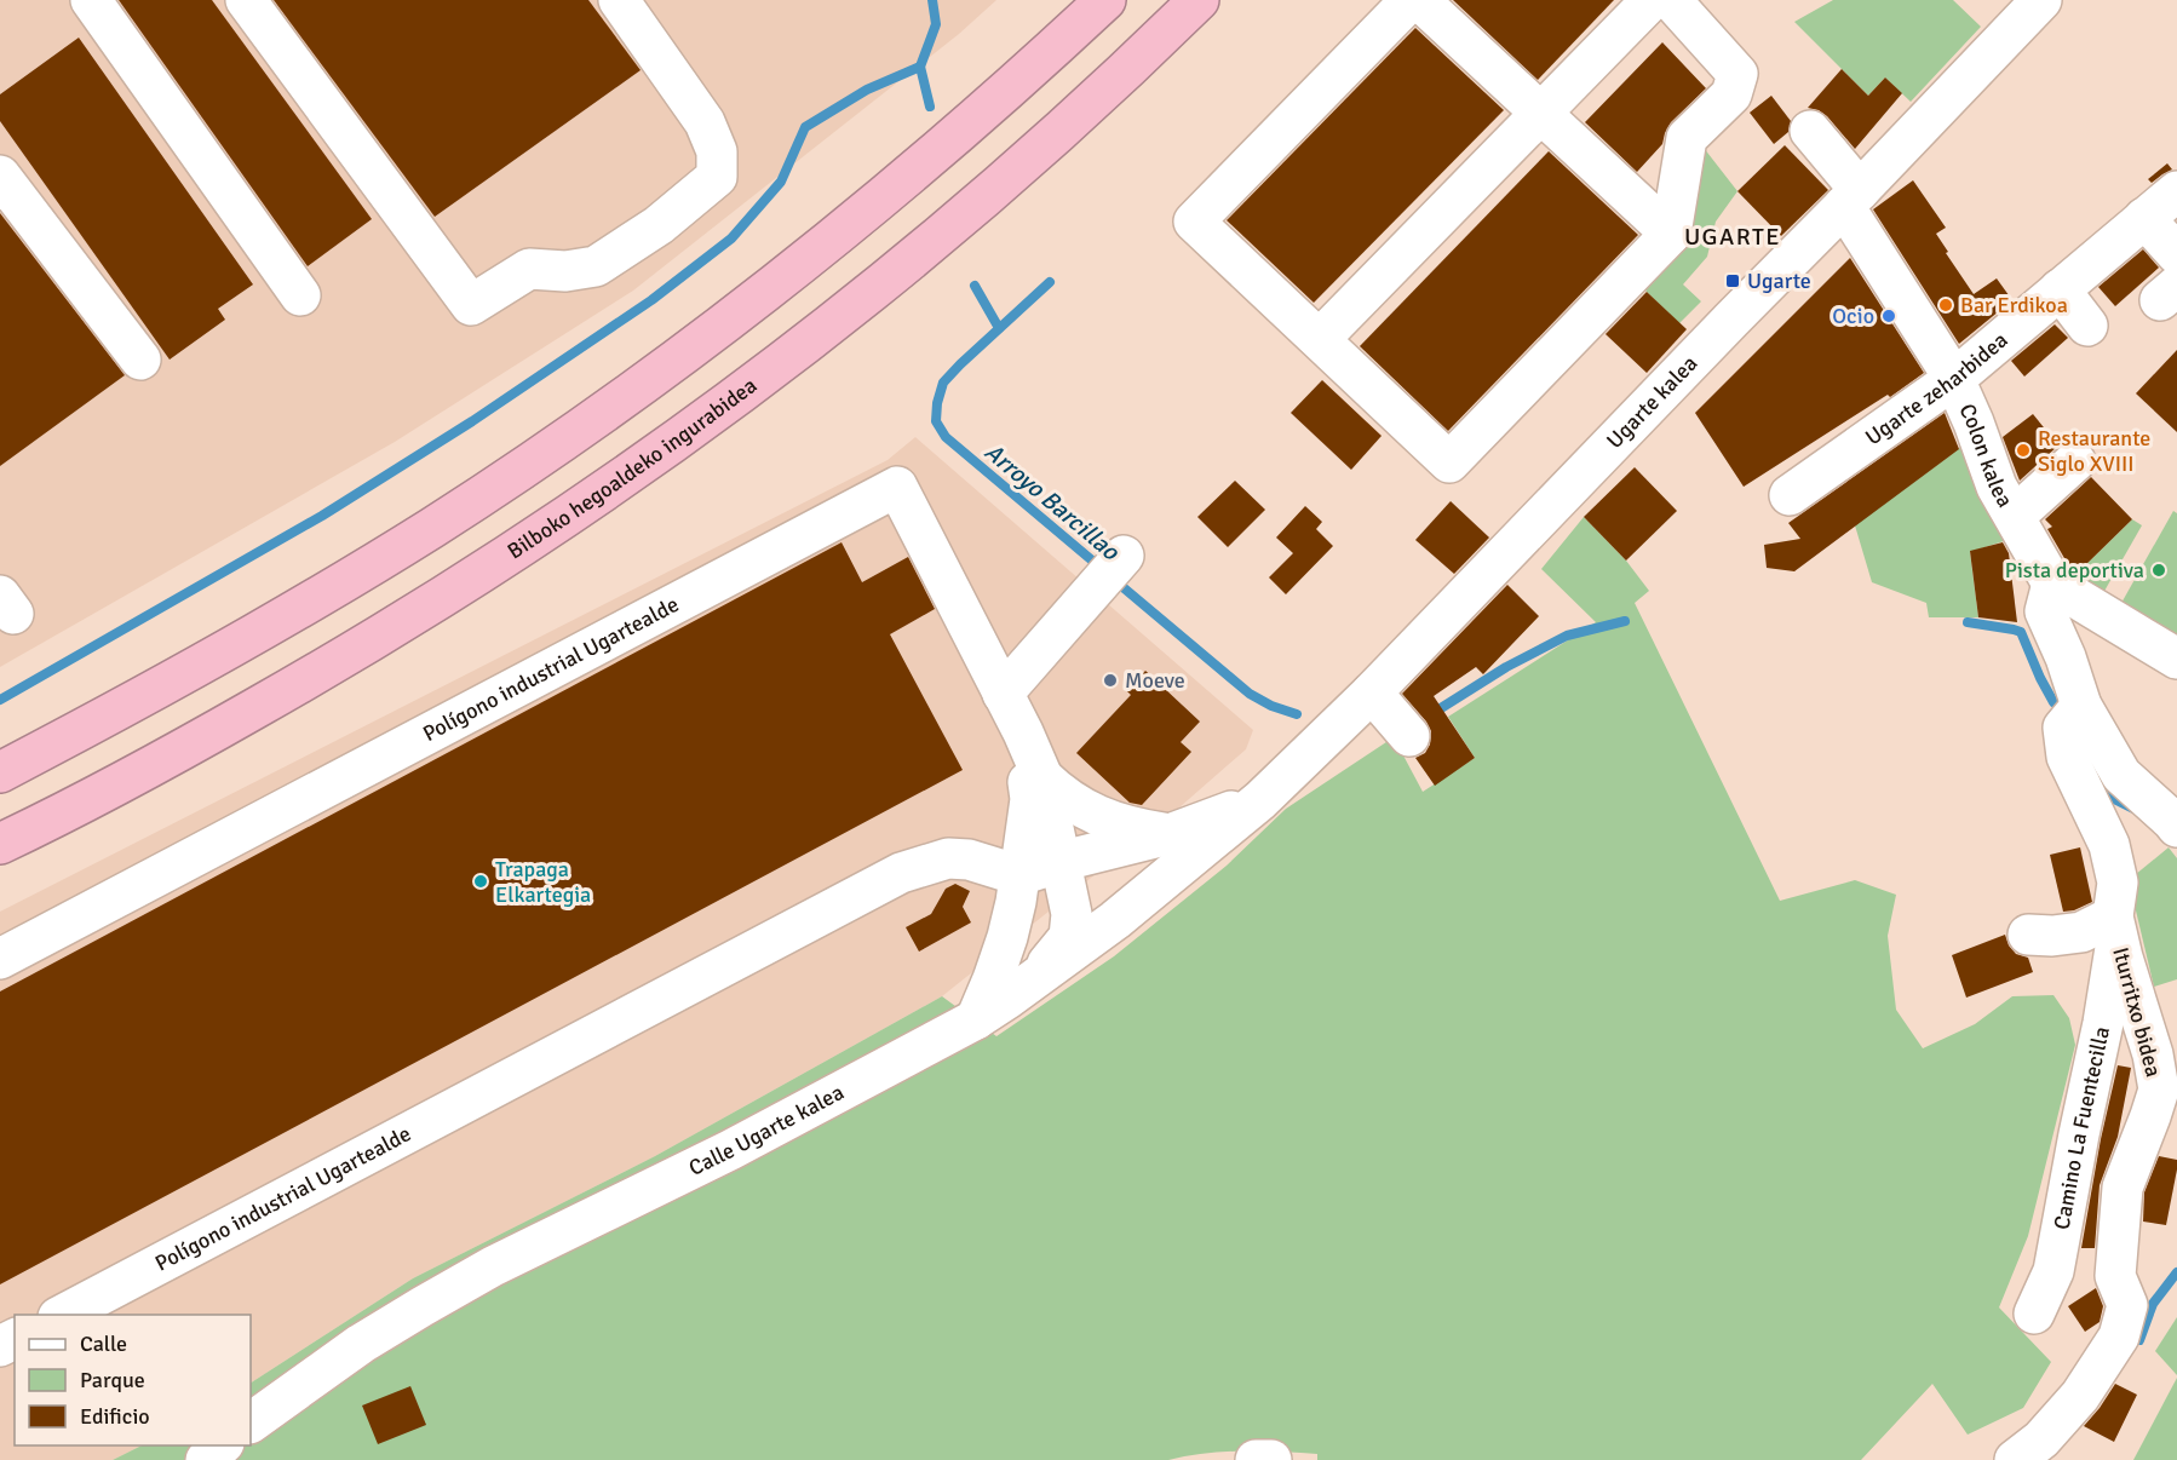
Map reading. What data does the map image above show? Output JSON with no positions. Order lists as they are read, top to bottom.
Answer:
{
  "streets": {
    "highway": ["Bilboko hegoaldeko ingurabidea"],
    "street": [
      "Ugarte zeharbidea",
      "Ugarte kalea",
      "Colon kalea",
      "Polígono industrial Ugartealde",
      "Iturritxo bidea",
      "Camino La Fuentecilla",
      "Calle Ugarte kalea"
    ]
  },
  "crossings": [
    ["Ugarte zeharbidea", "Colon kalea"],
    ["Ugarte kalea", "Colon kalea"],
    ["Ugarte kalea", "Polígono industrial Ugartealde"],
    ["Ugarte kalea", "Calle Ugarte kalea"],
    ["Polígono industrial Ugartealde", "Calle Ugarte kalea"],
    ["Iturritxo bidea", "Camino La Fuentecilla"]
  ],
  "districts": ["UGARTE"],
  "water": ["Arroyo Barcillao"],
  "places": {
    "transit": ["Ugarte"],
    "other": [
      "Bar Erdikoa",
      "Ocio",
      "Restaurante Siglo XVIII",
      "Pista deportiva",
      "Moeve",
      "Trapaga Elkartegia"
    ]
  },
  "legend": ["Calle", "Parque", "Edificio"]
}
